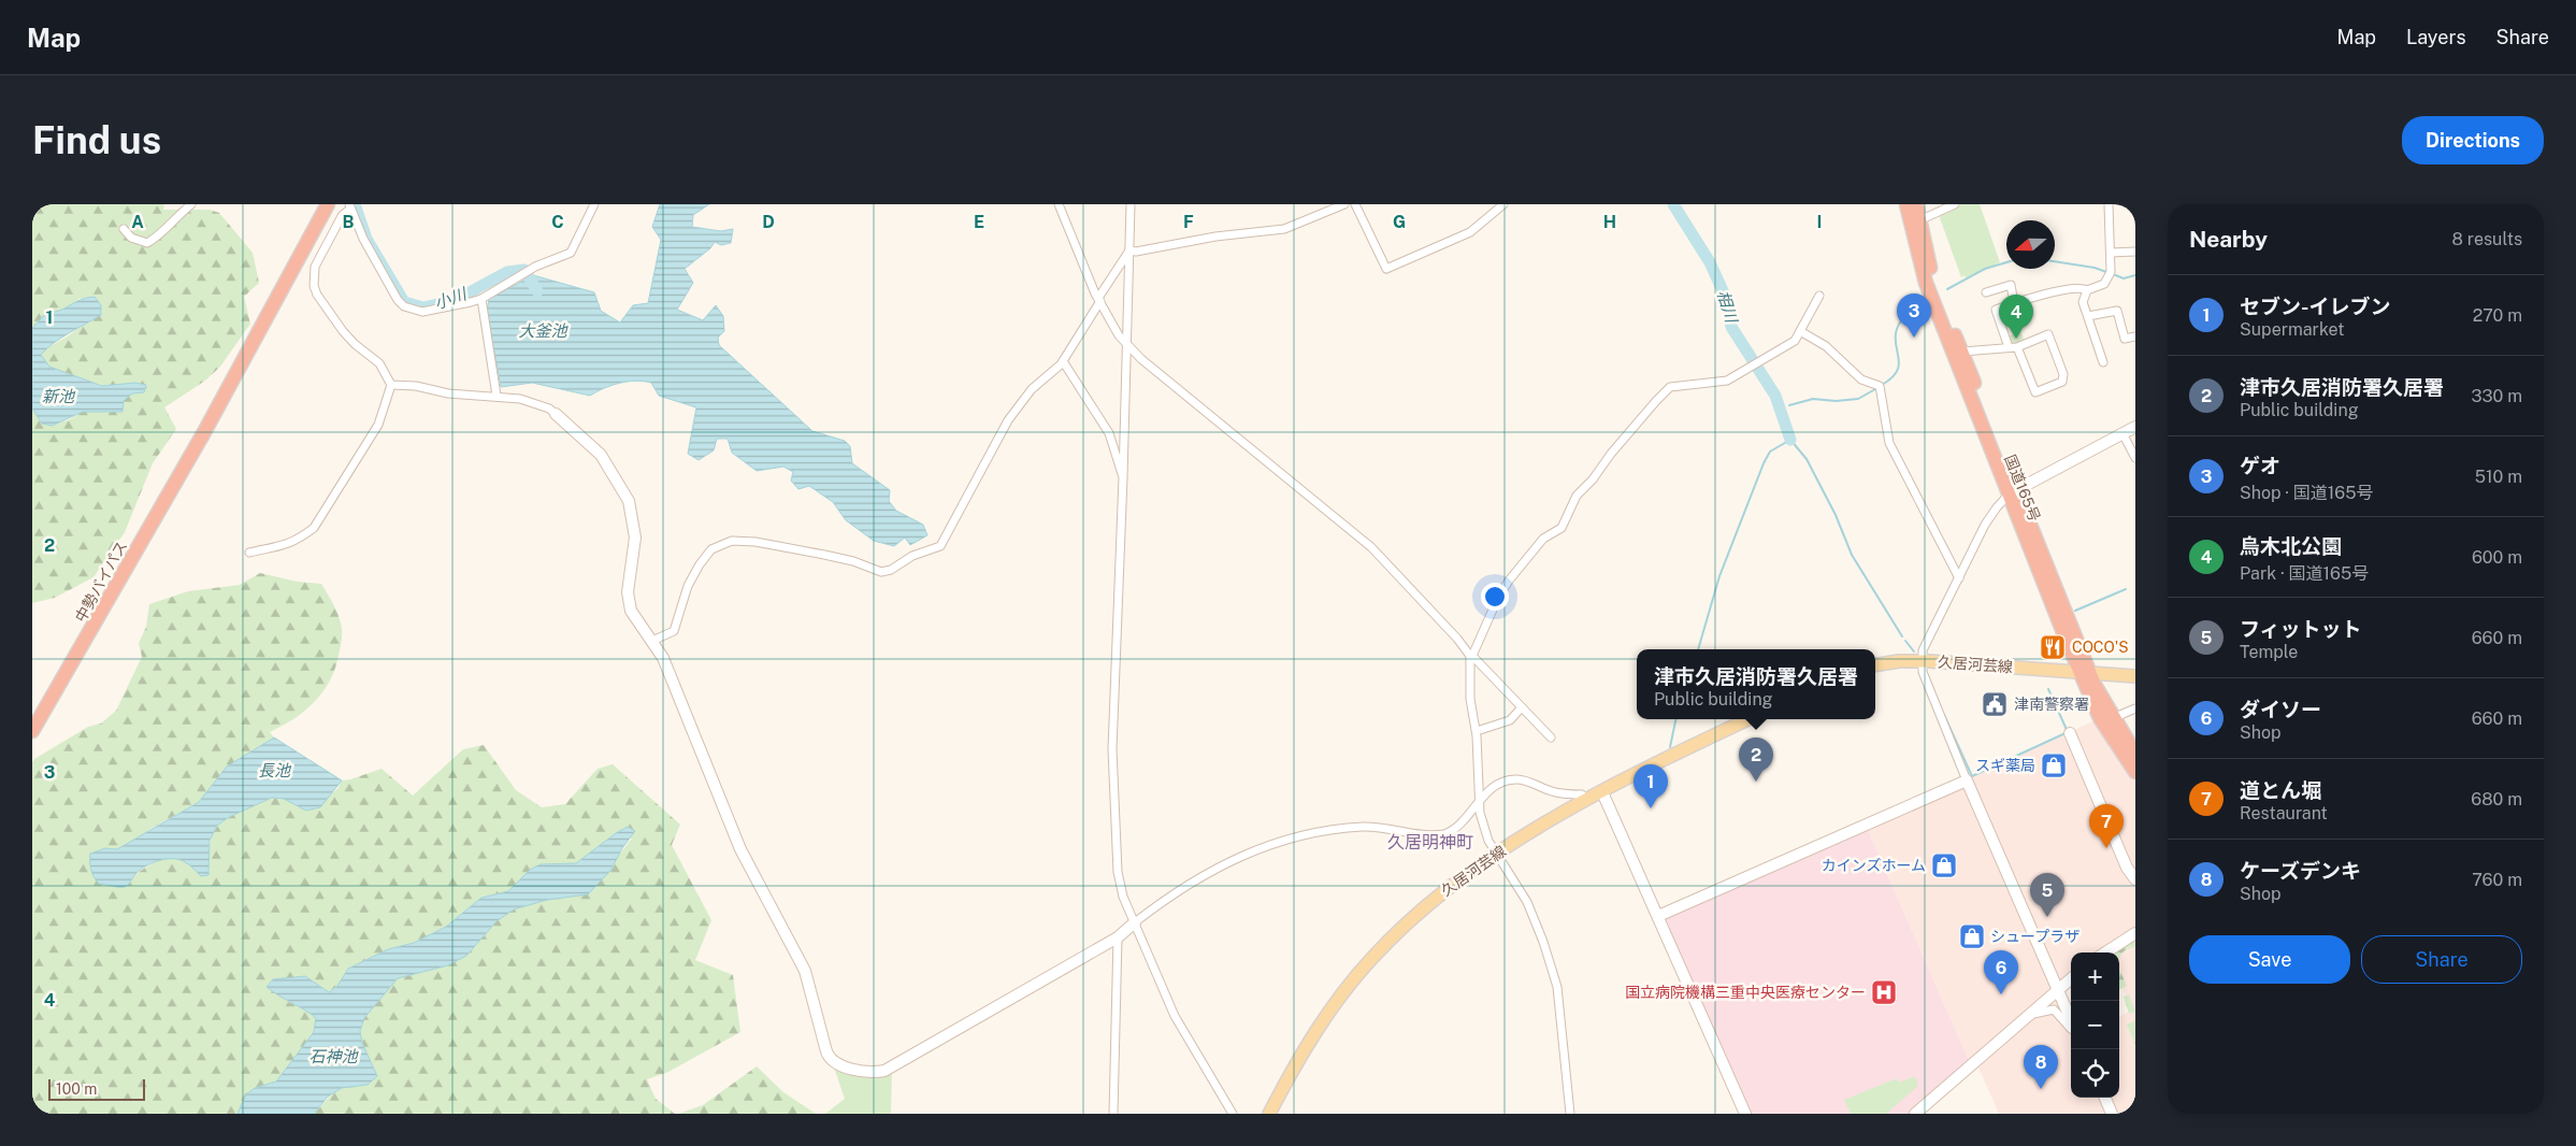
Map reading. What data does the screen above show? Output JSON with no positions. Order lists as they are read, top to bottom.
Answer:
{
  "streets": {
    "highway": ["国道165号", "中勢バイパス"],
    "main road": ["久居河芸線"]
  },
  "crossings": [
    ["国道165号", "久居河芸線"]
  ],
  "districts": ["久居明神町"],
  "water": [
    "小川",
    "相川",
    "大釜池",
    "新池",
    "長池",
    "石神池"
  ],
  "places": {
    "restaurant": ["COCO'S"],
    "public building": ["津南警察署"],
    "shop": ["スギ薬局", "カインズホーム", "シュープラザ"],
    "hospital": ["国立病院機構三重中央医療センター"]
  },
  "scale_bar": "100 m",
  "north": "left",
  "page": {
    "header": "Map",
    "nav": ["Map", "Layers", "Share"],
    "buttons": [
      "Directions",
      ["Save", "Share"]
    ],
    "title": "Find us",
    "heading": ["Nearby", "8 results"],
    "list": [
      {
        "mark": "1",
        "name": "セブン-イレブン",
        "note": "Supermarket",
        "value": "270 m"
      },
      {
        "mark": "2",
        "name": "津市久居消防署久居署",
        "note": "Public building",
        "value": "330 m"
      },
      {
        "mark": "3",
        "name": "ゲオ",
        "note": "Shop · 国道165号",
        "value": "510 m"
      },
      {
        "mark": "4",
        "name": "烏木北公園",
        "note": "Park · 国道165号",
        "value": "600 m"
      },
      {
        "mark": "5",
        "name": "フィットット",
        "note": "Temple",
        "value": "660 m"
      },
      {
        "mark": "6",
        "name": "ダイソー",
        "note": "Shop",
        "value": "660 m"
      },
      {
        "mark": "7",
        "name": "道とん堀",
        "note": "Restaurant",
        "value": "680 m"
      },
      {
        "mark": "8",
        "name": "ケーズデンキ",
        "note": "Shop",
        "value": "760 m"
      }
    ],
    "pins": [
      "3",
      "4",
      "2",
      "1",
      "7",
      "5",
      "6",
      "8"
    ],
    "popup": ["津市久居消防署久居署", "Public building"],
    "map_buttons": ["+", "−"],
    "scale": "100 m"
  },
  "grid": {
    "columns": [
      "A",
      "B",
      "C",
      "D",
      "E",
      "F",
      "G",
      "H",
      "I"
    ],
    "rows": [
      "1",
      "2",
      "3",
      "4"
    ]
  }
}
